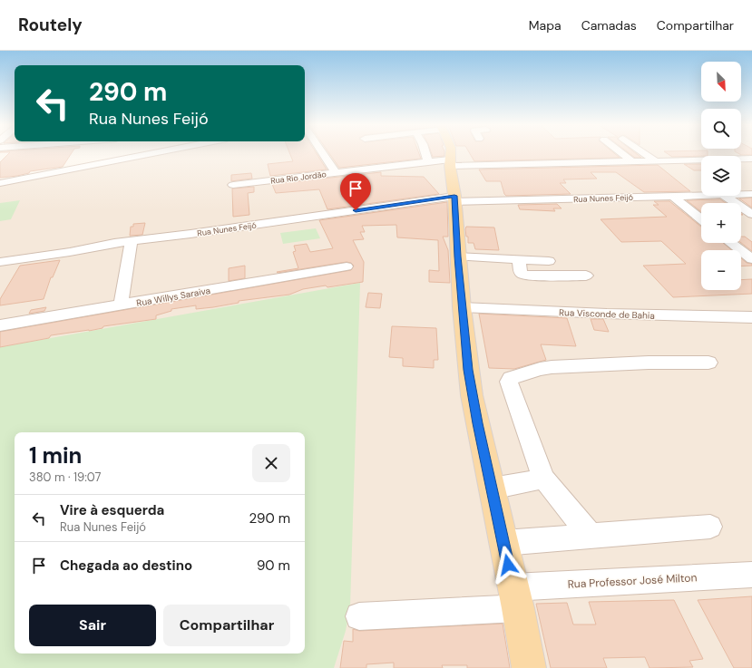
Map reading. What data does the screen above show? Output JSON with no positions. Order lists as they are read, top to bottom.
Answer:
{
  "streets": {
    "street": [
      "Rua Rio Jordão",
      "Rua Nunes Feijó",
      "Rua Willys Saraiva",
      "Rua Visconde de Bahia",
      "Rua Professor José Milton"
    ]
  },
  "north": "bottom right",
  "page": {
    "header": "Routely",
    "nav": ["Mapa", "Camadas", "Compartilhar"],
    "map_buttons": ["+", "−"],
    "turn": ["290 m", "Rua Nunes Feijó"],
    "heading": ["1 min", "380 m · 19:07"],
    "list": [
      {
        "name": "Vire à esquerda",
        "note": "Rua Nunes Feijó",
        "value": "290 m"
      },
      {
        "name": "Chegada ao destino",
        "value": "90 m"
      }
    ],
    "buttons": ["Sair", "Compartilhar"]
  }
}
